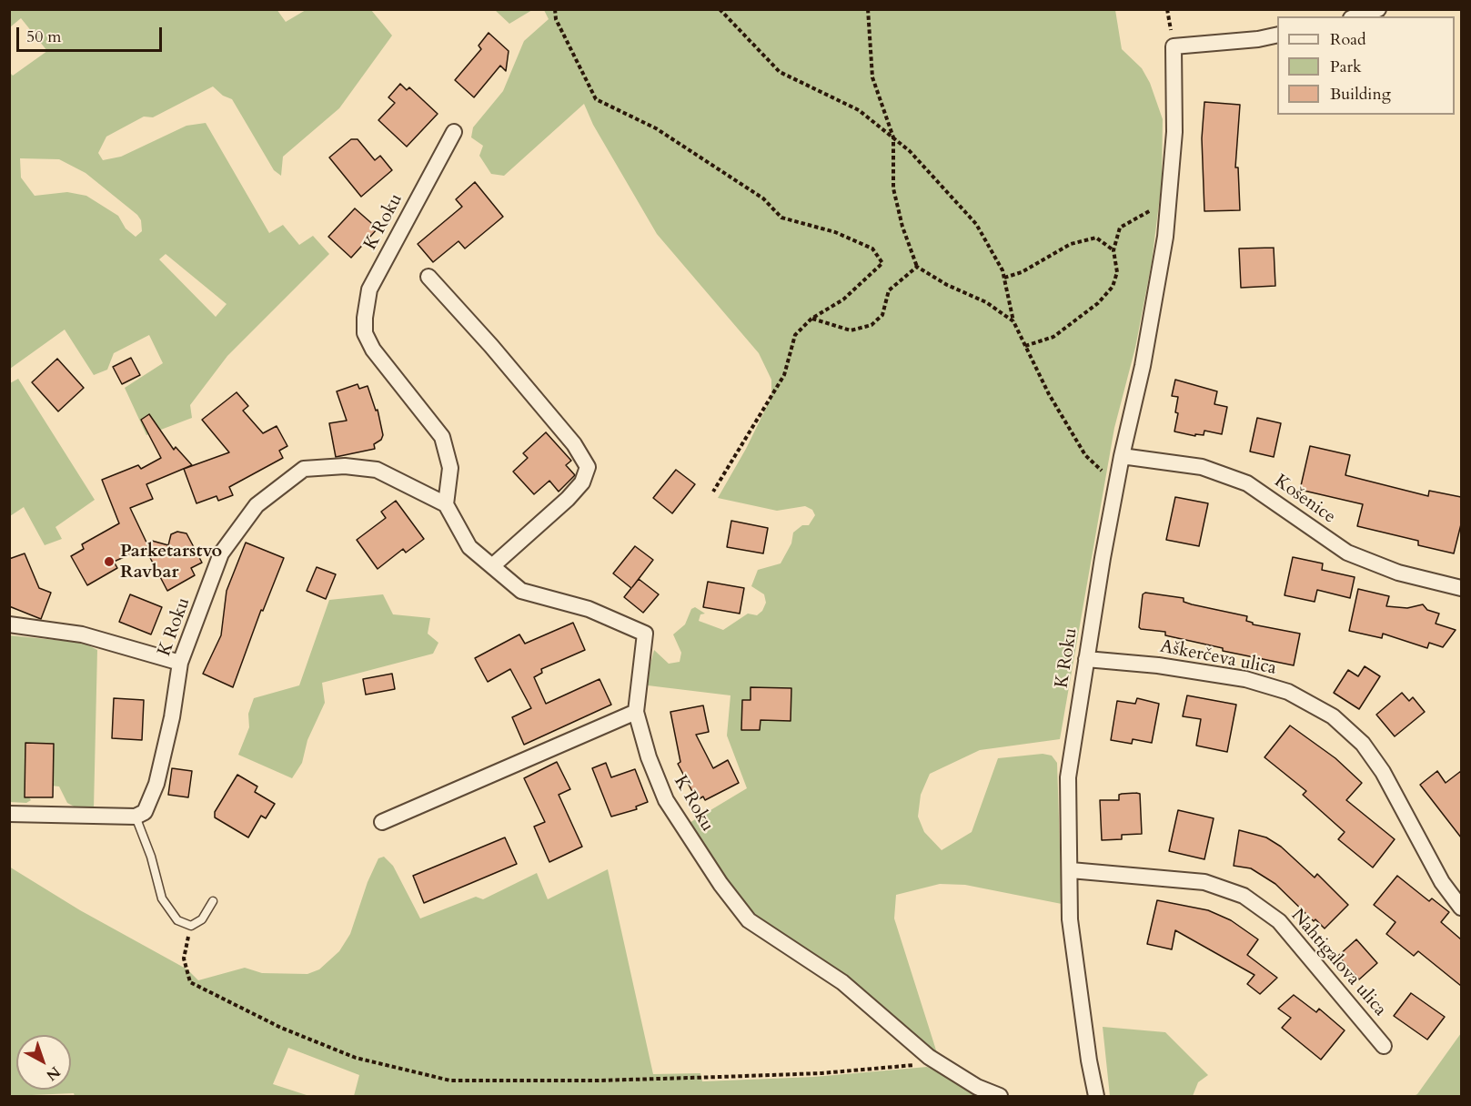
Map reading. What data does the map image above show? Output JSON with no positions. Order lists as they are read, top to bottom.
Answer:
{
  "streets": {
    "street": [
      "K Roku",
      "Košenice",
      "Aškerčeva ulica",
      "Nahtigalova ulica"
    ]
  },
  "crossings": [
    ["K Roku", "Košenice"],
    ["K Roku", "Aškerčeva ulica"],
    ["K Roku", "Nahtigalova ulica"]
  ],
  "places": ["Parketarstvo Ravbar"],
  "legend": ["Road", "Park", "Building"],
  "scale_bar": "50 m",
  "north": "bottom right"
}
